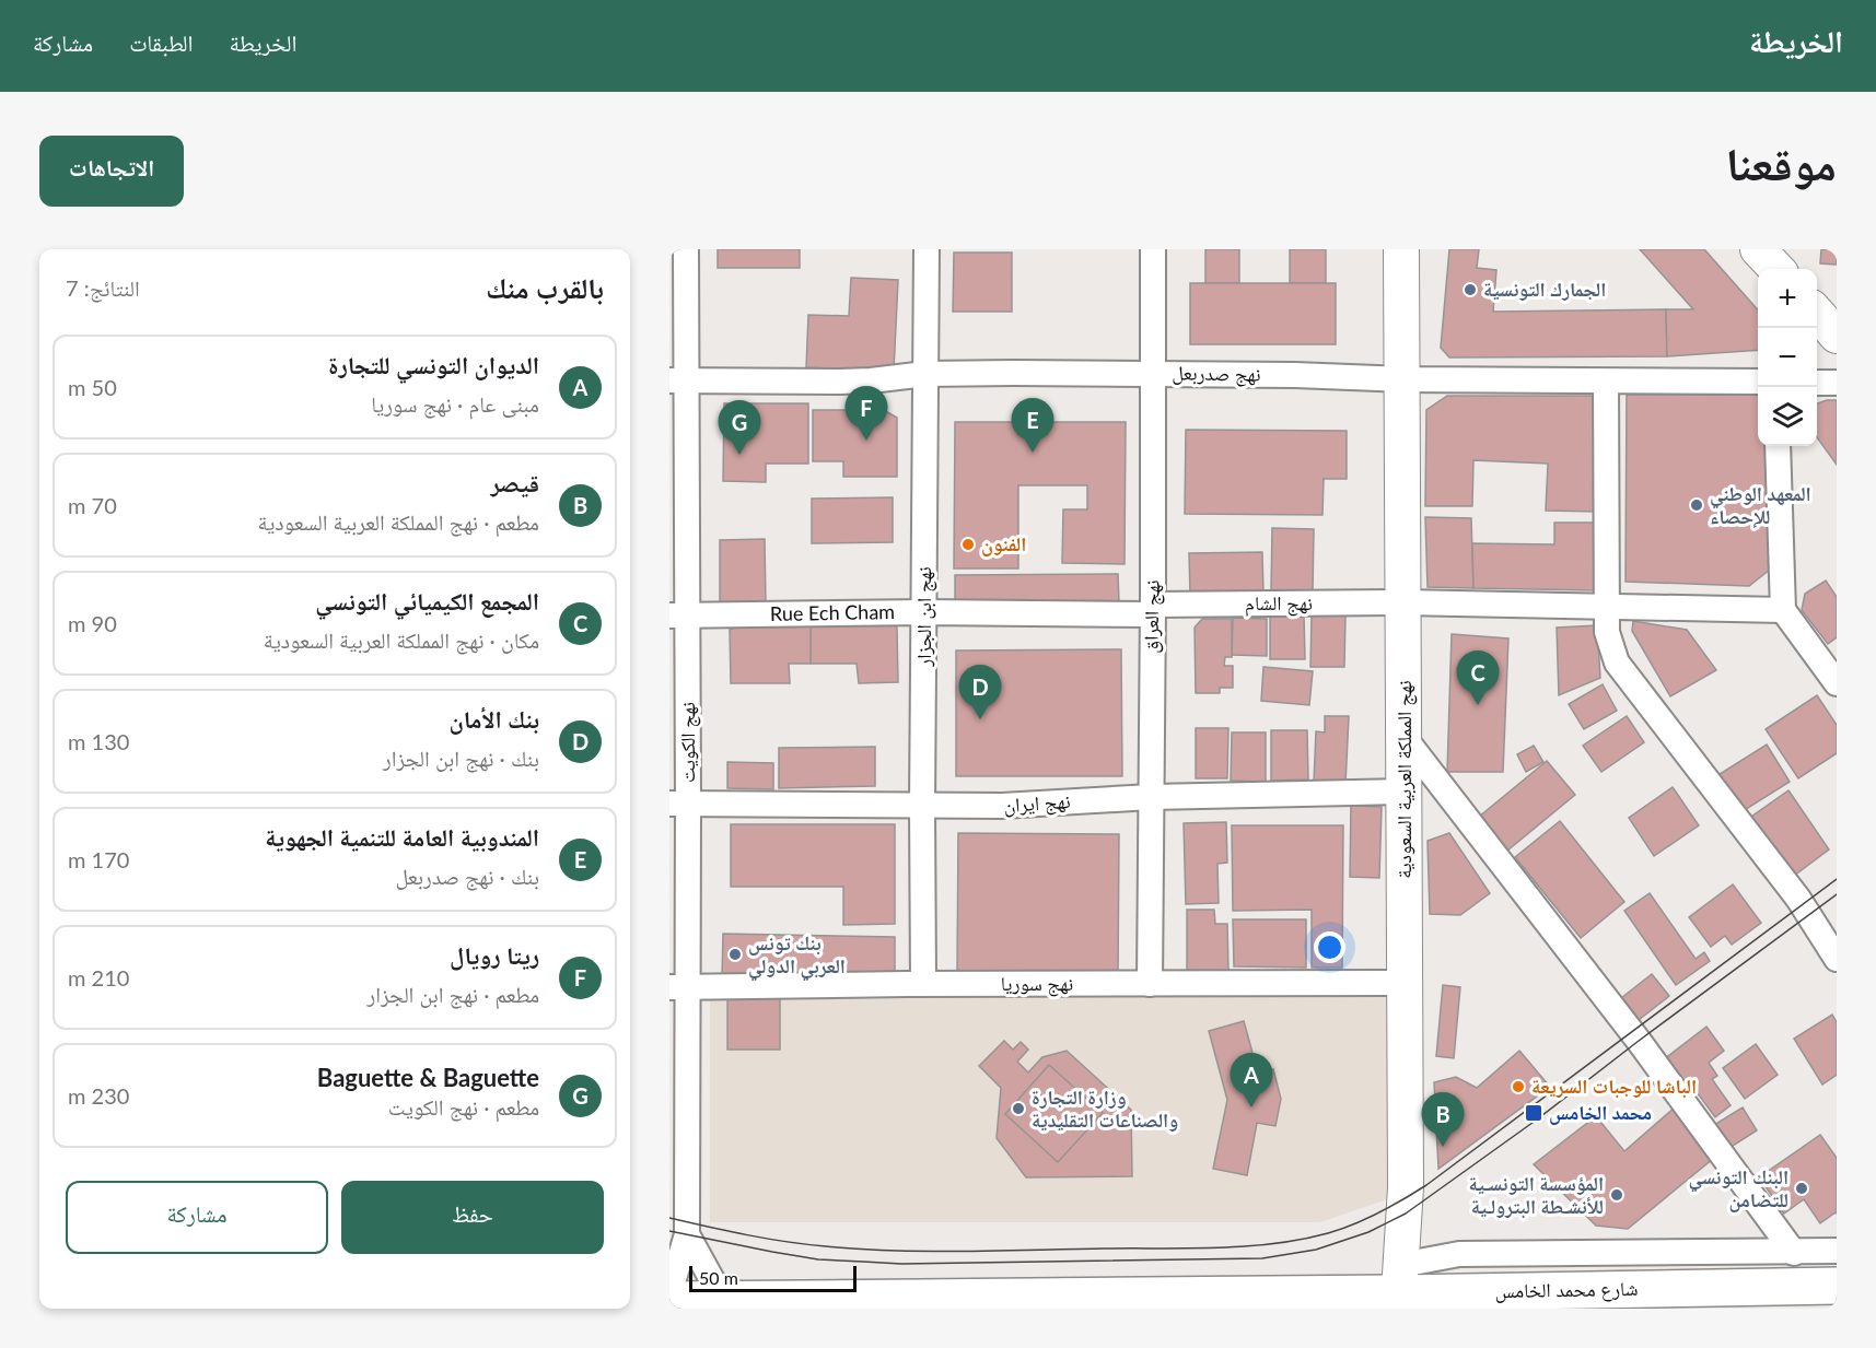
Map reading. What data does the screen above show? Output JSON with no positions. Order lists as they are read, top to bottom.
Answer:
{
  "streets": {
    "main road": ["نهج المملكة العربية السعودية", "شارع محمد الخامس"],
    "street": [
      "نهج صدربعل",
      "نهج الشام",
      "Rue Ech Cham",
      "نهج ابن الجزار",
      "نهج العراق",
      "نهج الكويت",
      "نهج ايران",
      "نهج سوريا"
    ]
  },
  "crossings": [
    ["نهج صدربعل", "نهج ابن الجزار"],
    ["نهج صدربعل", "نهج العراق"],
    ["نهج صدربعل", "نهج الكويت"],
    ["نهج صدربعل", "نهج المملكة العربية السعودية"],
    ["نهج الشام", "Rue Ech Cham"],
    ["نهج الشام", "نهج العراق"],
    ["نهج الشام", "نهج المملكة العربية السعودية"],
    ["Rue Ech Cham", "نهج ابن الجزار"],
    ["Rue Ech Cham", "نهج العراق"],
    ["Rue Ech Cham", "نهج الكويت"],
    ["نهج ابن الجزار", "نهج ايران"],
    ["نهج ابن الجزار", "نهج سوريا"],
    ["نهج العراق", "نهج ايران"],
    ["نهج العراق", "نهج سوريا"],
    ["نهج الكويت", "نهج ايران"],
    ["نهج الكويت", "نهج سوريا"],
    ["نهج الكويت", "شارع محمد الخامس"],
    ["نهج المملكة العربية السعودية", "نهج ايران"],
    ["نهج المملكة العربية السعودية", "نهج سوريا"],
    ["نهج المملكة العربية السعودية", "شارع محمد الخامس"]
  ],
  "places": {
    "other": [
      "الجمارك التونسية",
      "المعهد الوطني للإحصاء",
      "الفنون",
      "بنك تونس العربي الدولي",
      "الباشا للوجبات السريعة",
      "وزارة التجارة والصناعات التقليدية",
      "البنك التونسي للتضامن",
      "المؤسسة التونسـية للأنشـطة البترولـية"
    ],
    "transit": ["محمد الخامس"]
  },
  "scale_bar": "50 m",
  "page": {
    "header": "الخريطة",
    "nav": ["الخريطة", "الطبقات", "مشاركة"],
    "title": "موقعنا",
    "buttons": [
      "الاتجاهات",
      ["حفظ", "مشاركة"]
    ],
    "heading": ["بالقرب منك", "النتائج: 7"],
    "map_buttons": ["+", "−"],
    "list": [
      {
        "mark": "A",
        "name": "الديوان التونسي للتجارة",
        "note": "مبنى عام · نهج سوريا",
        "value": "50 m"
      },
      {
        "mark": "B",
        "name": "قيصر",
        "note": "مطعم · نهج المملكة العربية السعودية",
        "value": "70 m"
      },
      {
        "mark": "C",
        "name": "المجمع الكيميائي التونسي",
        "note": "مكان · نهج المملكة العربية السعودية",
        "value": "90 m"
      },
      {
        "mark": "D",
        "name": "بنك الأمان",
        "note": "بنك · نهج ابن الجزار",
        "value": "130 m"
      },
      {
        "mark": "E",
        "name": "المندوبية العامة للتنمية الجهوية",
        "note": "بنك · نهج صدربعل",
        "value": "170 m"
      },
      {
        "mark": "F",
        "name": "ريتا رويال",
        "note": "مطعم · نهج ابن الجزار",
        "value": "210 m"
      },
      {
        "mark": "G",
        "name": "Baguette & Baguette",
        "note": "مطعم · نهج الكويت",
        "value": "230 m"
      }
    ],
    "pins": [
      "F",
      "E",
      "G",
      "C",
      "D",
      "A",
      "B"
    ],
    "scale": "50 m"
  }
}
